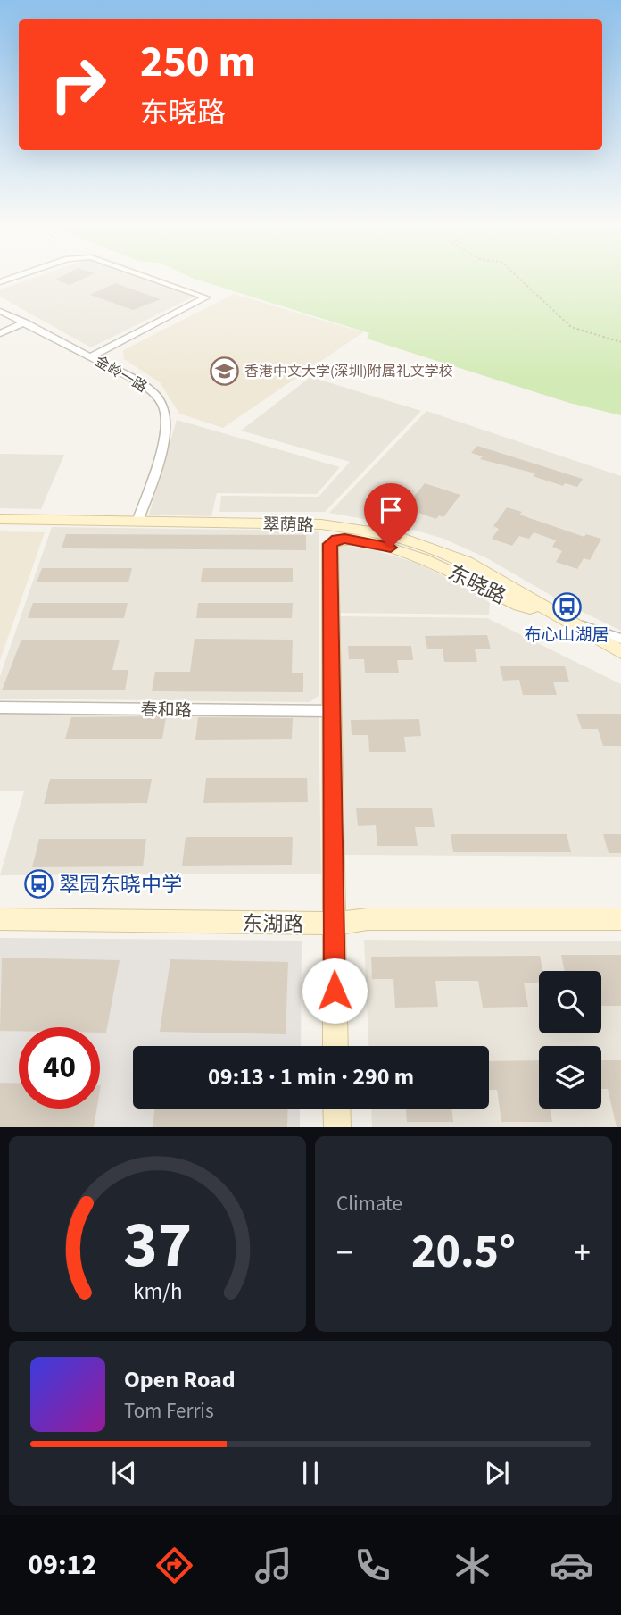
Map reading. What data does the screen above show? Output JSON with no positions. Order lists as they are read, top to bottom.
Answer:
{
  "streets": {
    "street": [
      "金岭一路",
      "翠荫路",
      "东晓路",
      "春和路",
      "东湖路"
    ]
  },
  "crossings": [
    ["金岭一路", "翠荫路"],
    ["翠荫路", "东晓路"],
    ["东晓路", "春和路"],
    ["东晓路", "东湖路"]
  ],
  "places": {
    "school or university": ["香港中文大学(深圳)附属礼文学校"],
    "bus stop": ["布心山湖居", "翠园东晓中学"]
  },
  "page": {
    "turn": ["250 m", "东晓路"],
    "limit": "40",
    "trip": "09:13 · 1 min · 290 m",
    "tile": "Climate",
    "heat": ["−", "20.5°", "+"],
    "song": ["Open Road", "Tom Ferris"],
    "tabs": "09:12",
    "gauge": ["37", "km/h"]
  }
}
